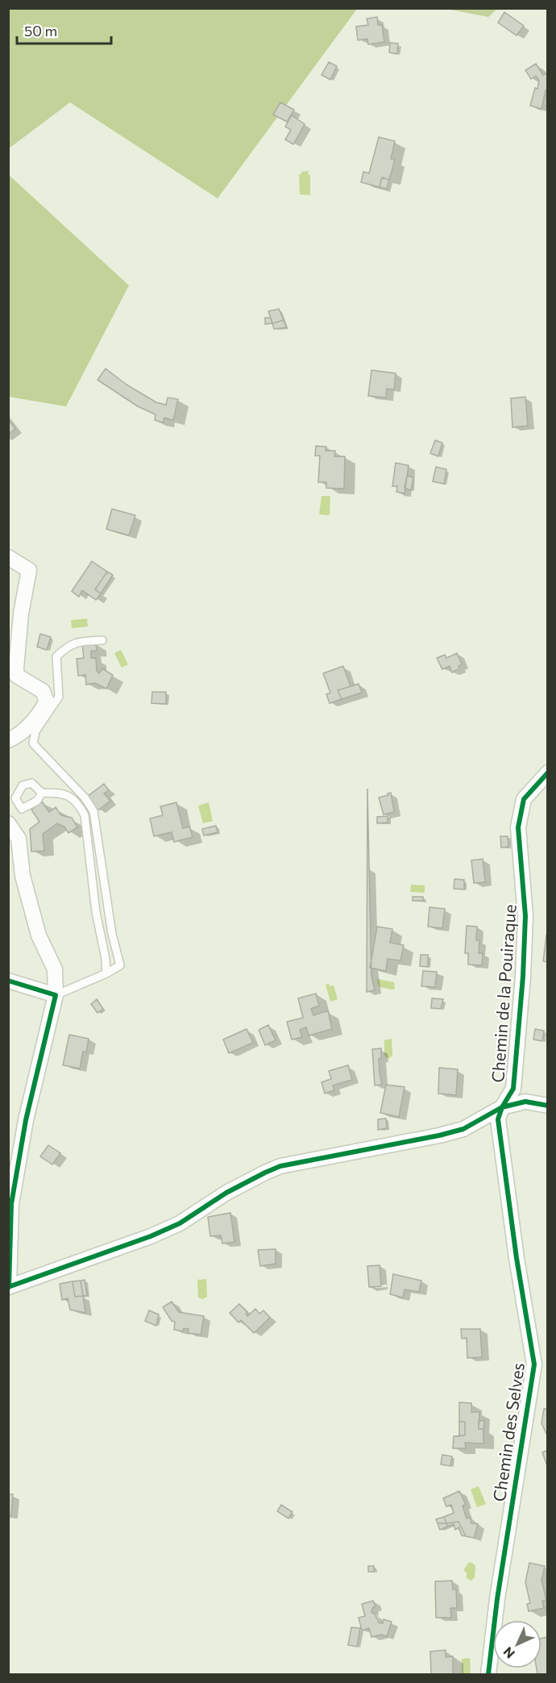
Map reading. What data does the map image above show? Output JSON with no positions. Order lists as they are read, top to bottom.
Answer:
{
  "streets": {
    "street": ["Chemin de la Pouiraque", "Chemin des Selves"]
  },
  "crossings": [
    ["Chemin de la Pouiraque", "Chemin des Selves"]
  ],
  "scale_bar": "50 m",
  "north": "bottom left"
}
